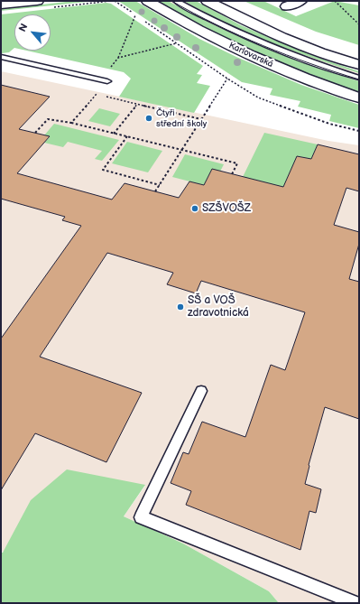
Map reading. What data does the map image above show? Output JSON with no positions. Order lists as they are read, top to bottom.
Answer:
{
  "streets": {
    "main road": ["Karlovarská"]
  },
  "places": ["Čtyři střední školy", "SZŠVOŠZ", "SŠ a VOŠ zdravotnická"],
  "north": "top left"
}
